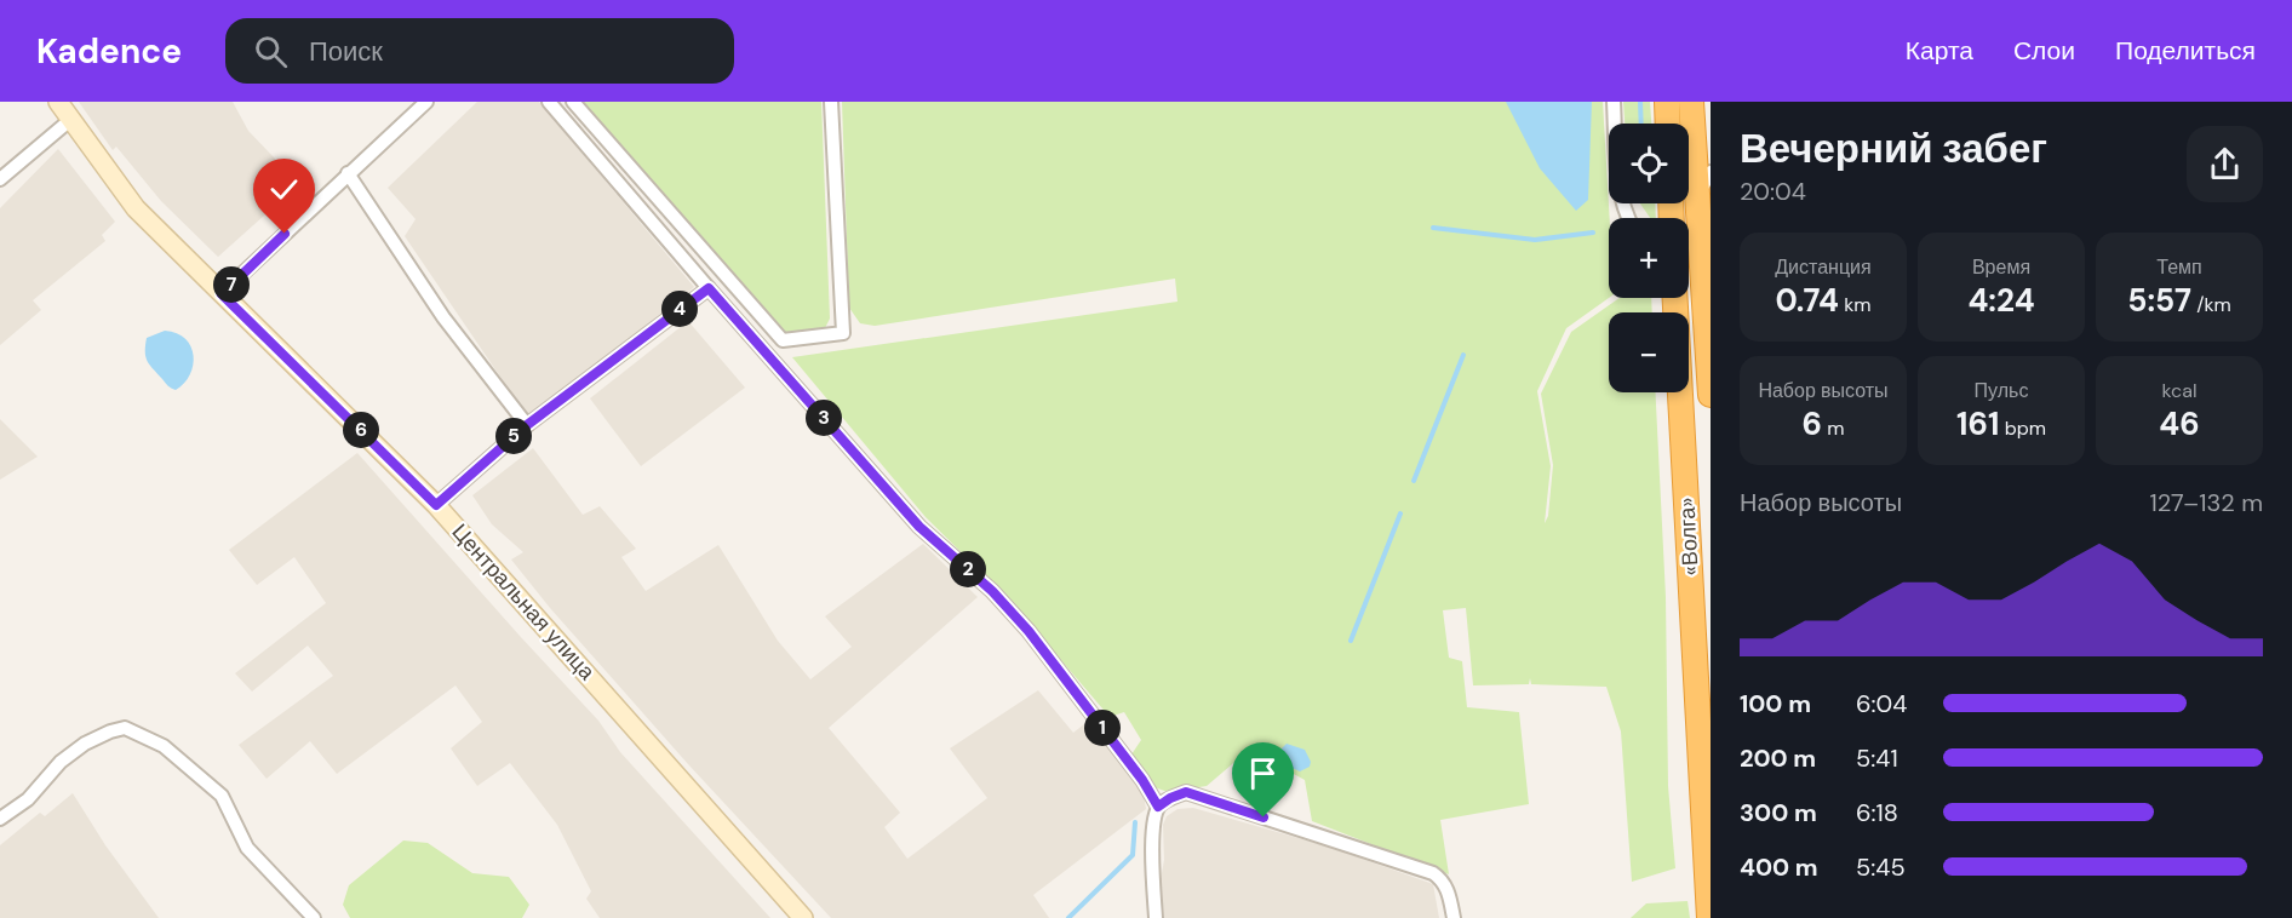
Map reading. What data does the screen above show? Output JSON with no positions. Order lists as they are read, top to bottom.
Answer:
{
  "streets": {
    "highway": ["«Волга»"],
    "main road": ["Центральная улица"]
  },
  "page": {
    "header": "Kadence",
    "search": "Поиск",
    "nav": ["Карта", "Слои", "Поделиться"],
    "heading": ["Вечерний забег", "20:04"],
    "map_buttons": ["+", "−"],
    "stats": [
      ["Дистанция", "0.74 km"],
      ["Время", "4:24"],
      ["Темп", "5:57 /km"],
      ["Набор высоты", "6 m"],
      ["Пульс", "161 bpm"],
      ["kcal", "46"]
    ],
    "pins": [
      "7",
      "4",
      "3",
      "6",
      "5",
      "2",
      "1"
    ],
    "chart": ["Набор высоты", "127–132 m"],
    "list": [
      {
        "name": "100 m",
        "note": "6:04"
      },
      {
        "name": "200 m",
        "note": "5:41"
      },
      {
        "name": "300 m",
        "note": "6:18"
      },
      {
        "name": "400 m",
        "note": "5:45"
      }
    ]
  }
}
